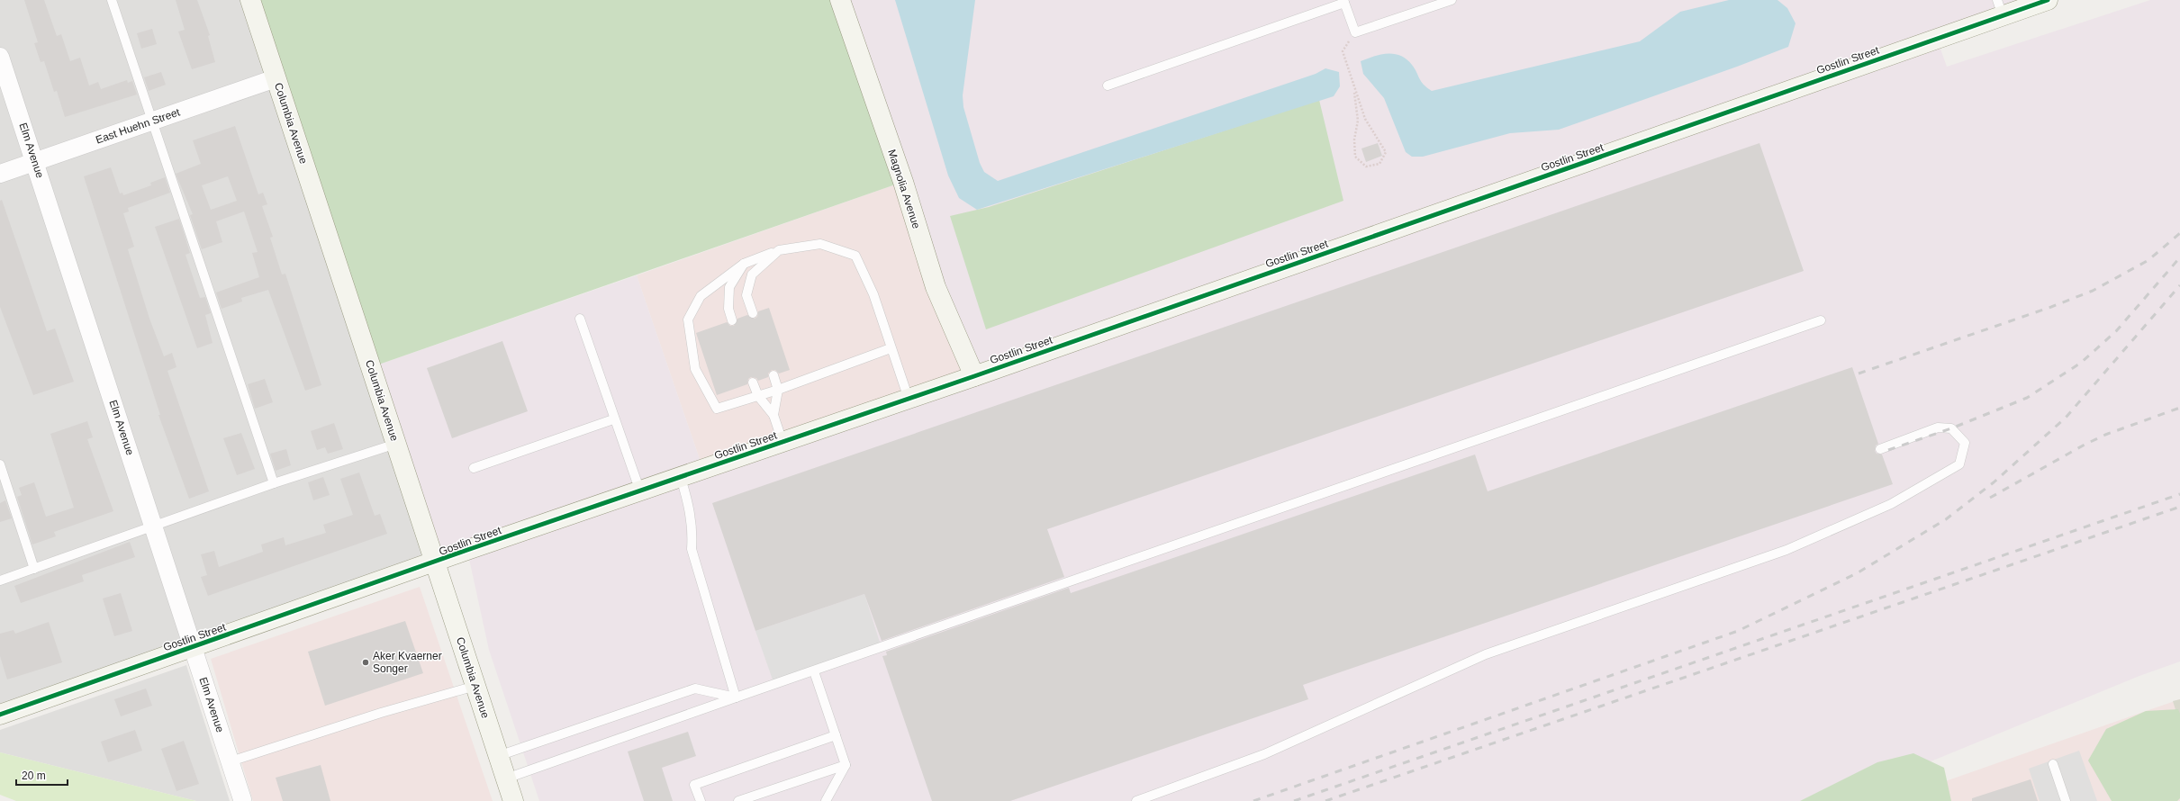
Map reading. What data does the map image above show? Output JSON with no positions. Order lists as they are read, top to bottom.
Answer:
{
  "streets": {
    "street": [
      "Gostlin Street",
      "Columbia Avenue",
      "East Huehn Street",
      "Elm Avenue",
      "Magnolia Avenue"
    ]
  },
  "crossings": [
    ["Gostlin Street", "Columbia Avenue"],
    ["Gostlin Street", "Elm Avenue"],
    ["Gostlin Street", "Magnolia Avenue"],
    ["Columbia Avenue", "East Huehn Street"],
    ["East Huehn Street", "Elm Avenue"]
  ],
  "places": ["Aker Kvaerner Songer"],
  "scale_bar": "20 m"
}
